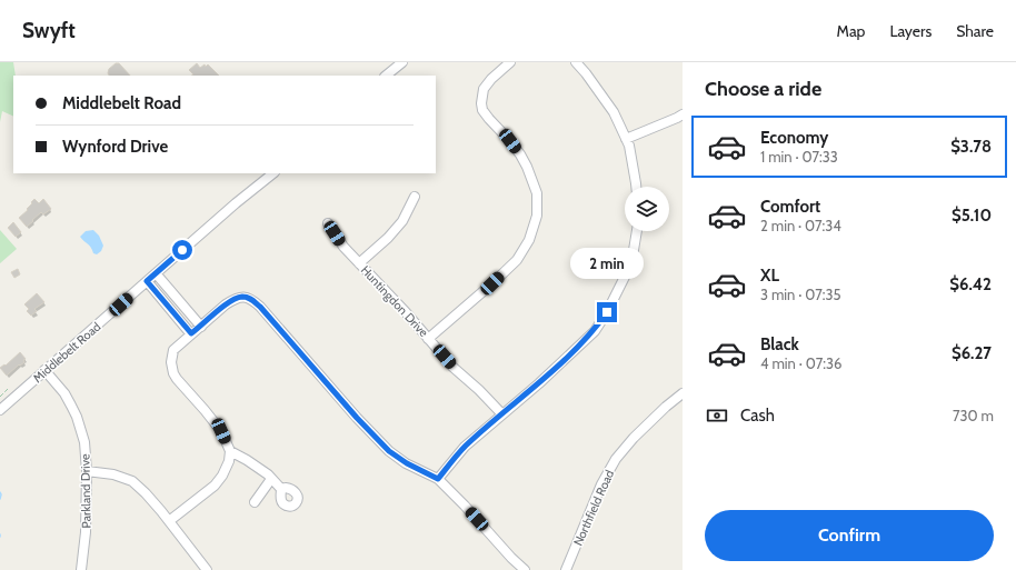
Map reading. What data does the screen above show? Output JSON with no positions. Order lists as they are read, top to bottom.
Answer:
{
  "streets": {
    "street": [
      "Huntingdon Drive",
      "Middlebelt Road",
      "Parkland Drive",
      "Northfield Road"
    ]
  },
  "crossings": [
    ["Middlebelt Road", "Parkland Drive"]
  ],
  "page": {
    "header": "Swyft",
    "nav": ["Map", "Layers", "Share"],
    "heading": "Choose a ride",
    "banner": ["Middlebelt Road", "Wynford Drive"],
    "list": [
      {
        "name": "Economy",
        "note": "1 min · 07:33",
        "value": "$3.78"
      },
      {
        "name": "Comfort",
        "note": "2 min · 07:34",
        "value": "$5.10"
      },
      {
        "name": "XL",
        "note": "3 min · 07:35",
        "value": "$6.42"
      },
      {
        "name": "Black",
        "note": "4 min · 07:36",
        "value": "$6.27"
      }
    ],
    "bubble": "2 min",
    "pay": ["Cash", "730 m"],
    "buttons": "Confirm"
  }
}
